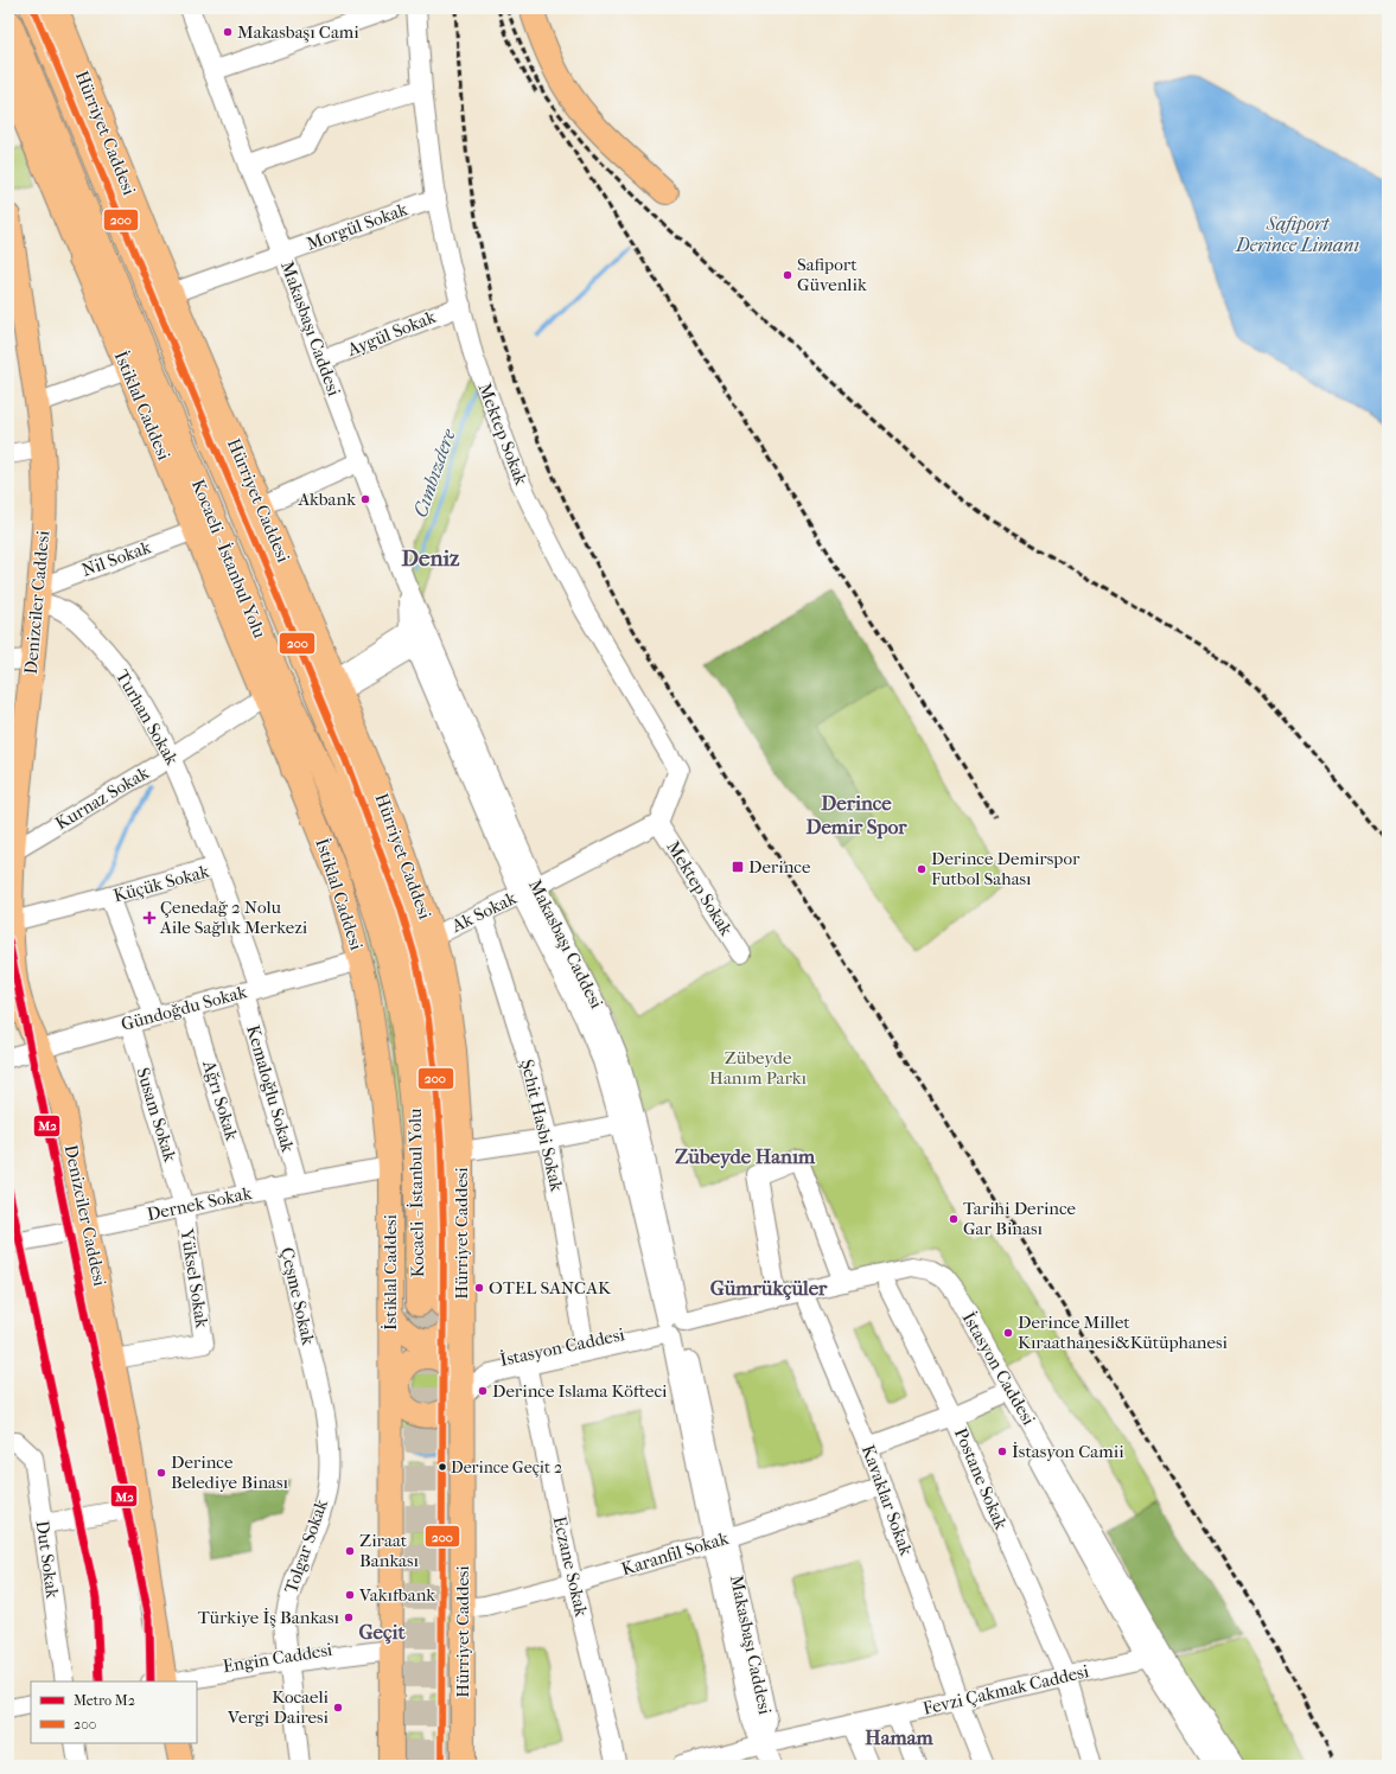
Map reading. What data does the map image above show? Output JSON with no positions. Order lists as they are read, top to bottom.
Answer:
{
  "streets": {
    "highway": ["Kocaeli - İstanbul Yolu"],
    "main road": ["Hürriyet Caddesi", "İstiklal Caddesi", "Denizciler Caddesi"],
    "street": [
      "Morgül Sokak",
      "Makasbaşı Caddesi",
      "Aygül Sokak",
      "Mektep Sokak",
      "Nil Sokak",
      "Turhan Sokak",
      "Kurnaz Sokak",
      "Küçük Sokak",
      "Ak Sokak",
      "Gündoğdu Sokak",
      "Kemaloğlu Sokak",
      "Ağrı Sokak",
      "Susam Sokak",
      "Şehit Hasbi Sokak",
      "Dernek Sokak",
      "Yüksel Sokak",
      "Çeşme Sokak",
      "İstasyon Caddesi",
      "Postane Sokak",
      "Kavaklar Sokak",
      "Tolgar Sokak",
      "Karanfil Sokak",
      "Dut Sokak",
      "Eczane Sokak",
      "Engin Caddesi",
      "Fevzi Çakmak Caddesi"
    ]
  },
  "crossings": [
    ["Hürriyet Caddesi", "Morgül Sokak"],
    ["Hürriyet Caddesi", "İstiklal Caddesi"],
    ["Hürriyet Caddesi", "Kocaeli - İstanbul Yolu"],
    ["Hürriyet Caddesi", "Ak Sokak"],
    ["Hürriyet Caddesi", "İstasyon Caddesi"],
    ["Hürriyet Caddesi", "Karanfil Sokak"],
    ["Morgül Sokak", "Makasbaşı Caddesi"],
    ["Morgül Sokak", "Mektep Sokak"],
    ["Makasbaşı Caddesi", "Aygül Sokak"],
    ["Makasbaşı Caddesi", "Mektep Sokak"],
    ["Makasbaşı Caddesi", "Ak Sokak"],
    ["Makasbaşı Caddesi", "İstasyon Caddesi"],
    ["Makasbaşı Caddesi", "Karanfil Sokak"],
    ["Makasbaşı Caddesi", "Fevzi Çakmak Caddesi"],
    ["Aygül Sokak", "Mektep Sokak"],
    ["İstiklal Caddesi", "Nil Sokak"],
    ["İstiklal Caddesi", "Kocaeli - İstanbul Yolu"],
    ["İstiklal Caddesi", "Kurnaz Sokak"],
    ["İstiklal Caddesi", "Gündoğdu Sokak"],
    ["İstiklal Caddesi", "Dernek Sokak"],
    ["İstiklal Caddesi", "İstasyon Caddesi"],
    ["İstiklal Caddesi", "Engin Caddesi"],
    ["Mektep Sokak", "Ak Sokak"],
    ["Nil Sokak", "Denizciler Caddesi"],
    ["Nil Sokak", "Turhan Sokak"],
    ["Denizciler Caddesi", "Turhan Sokak"],
    ["Denizciler Caddesi", "Kurnaz Sokak"],
    ["Denizciler Caddesi", "Küçük Sokak"],
    ["Denizciler Caddesi", "Gündoğdu Sokak"],
    ["Denizciler Caddesi", "Dernek Sokak"],
    ["Denizciler Caddesi", "Yüksel Sokak"],
    ["Denizciler Caddesi", "Engin Caddesi"],
    ["Turhan Sokak", "Kurnaz Sokak"],
    ["Turhan Sokak", "Küçük Sokak"],
    ["Küçük Sokak", "Gündoğdu Sokak"],
    ["Küçük Sokak", "Kemaloğlu Sokak"],
    ["Ak Sokak", "Şehit Hasbi Sokak"],
    ["Gündoğdu Sokak", "Kemaloğlu Sokak"],
    ["Gündoğdu Sokak", "Ağrı Sokak"],
    ["Gündoğdu Sokak", "Susam Sokak"],
    ["Kemaloğlu Sokak", "Dernek Sokak"],
    ["Ağrı Sokak", "Dernek Sokak"],
    ["Susam Sokak", "Dernek Sokak"],
    ["Susam Sokak", "Yüksel Sokak"],
    ["Şehit Hasbi Sokak", "İstasyon Caddesi"],
    ["Dernek Sokak", "Yüksel Sokak"],
    ["Dernek Sokak", "Çeşme Sokak"],
    ["Çeşme Sokak", "Tolgar Sokak"],
    ["İstasyon Caddesi", "Postane Sokak"],
    ["İstasyon Caddesi", "Kavaklar Sokak"],
    ["İstasyon Caddesi", "Fevzi Çakmak Caddesi"],
    ["Postane Sokak", "Fevzi Çakmak Caddesi"],
    ["Kavaklar Sokak", "Karanfil Sokak"],
    ["Kavaklar Sokak", "Fevzi Çakmak Caddesi"],
    ["Tolgar Sokak", "Engin Caddesi"],
    ["Karanfil Sokak", "Eczane Sokak"]
  ],
  "districts": [
    "Deniz",
    "Derince Demir Spor",
    "Zübeyde Hanım",
    "Gümrükçüler",
    "Geçit",
    "Hamam"
  ],
  "water": ["Safiport Derince Limanı", "Cımbızdere"],
  "parks": ["Zübeyde Hanım Parkı"],
  "places": {
    "other": [
      "Makasbaşı Cami",
      "Safiport Güvenlik",
      "Akbank",
      "Derince Demirspor Futbol Sahası",
      "Tarihi Derince Gar Binası",
      "OTEL SANCAK",
      "Derince Millet Kıraathanesi&Kütüphanesi",
      "Derince Islama Köfteci",
      "İstasyon Camii",
      "Derince Geçit 2",
      "Derince Belediye Binası",
      "Ziraat Bankası",
      "Vakıfbank",
      "Türkiye İş Bankası",
      "Kocaeli Vergi Dairesi"
    ],
    "transit": ["Derince"],
    "health": ["Çenedağ 2 Nolu Aile Sağlık Merkezi"]
  },
  "lines": ["transit line 200", "metro line M2"],
  "legend": ["Metro M2", "200"]
}
